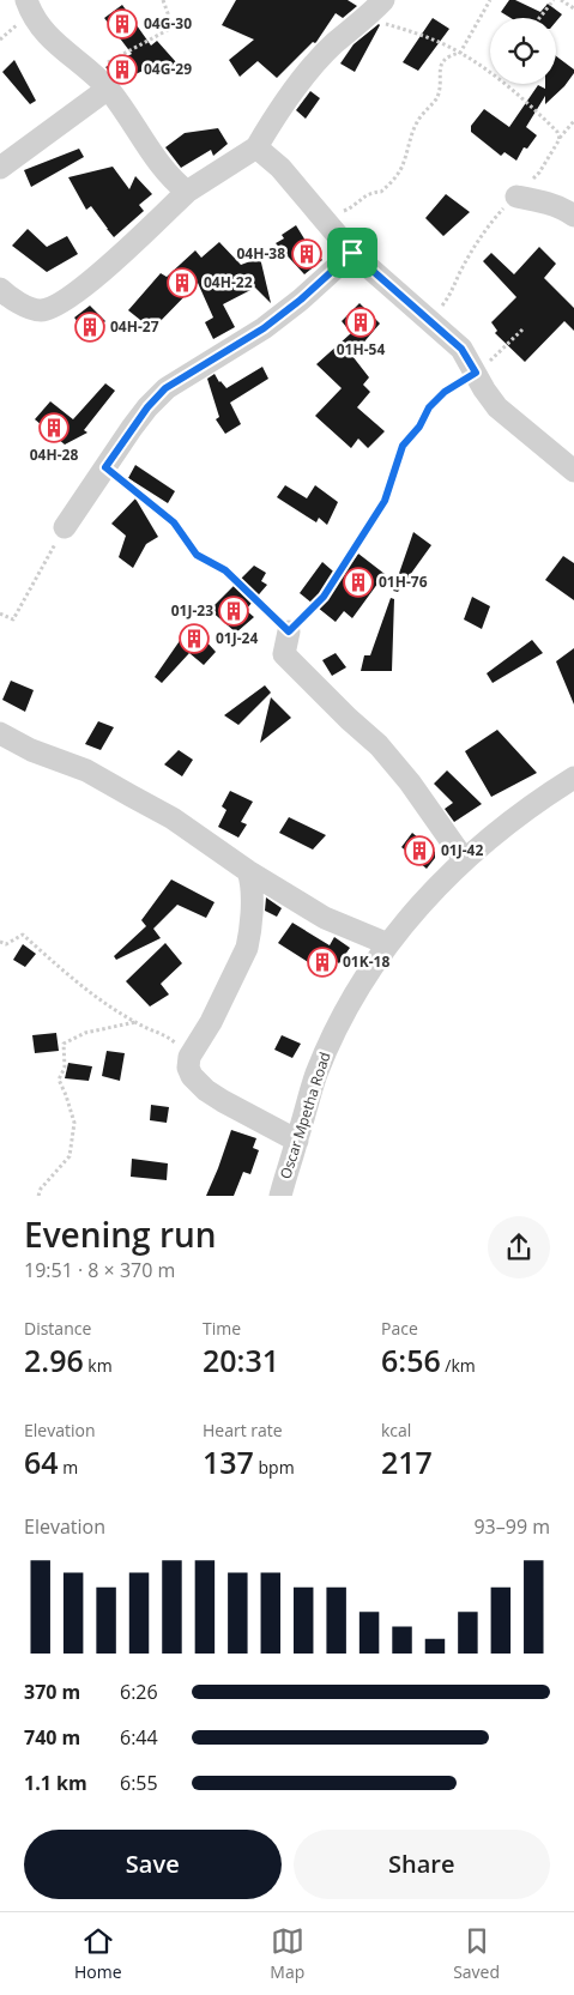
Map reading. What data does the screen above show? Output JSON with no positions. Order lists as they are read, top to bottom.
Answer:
{
  "streets": {
    "street": ["Oscar Mpetha Road"]
  },
  "places": {
    "building": [
      "04G-30",
      "04G-29",
      "04H-38",
      "04H-22",
      "01H-54",
      "04H-27",
      "04H-28",
      "01H-76",
      "01J-23",
      "01J-24",
      "01J-42",
      "01K-18"
    ]
  },
  "page": {
    "heading": ["Evening run", "19:51 · 8 × 370 m"],
    "stats": [
      ["Distance", "2.96 km"],
      ["Time", "20:31"],
      ["Pace", "6:56 /km"],
      ["Elevation", "64 m"],
      ["Heart rate", "137 bpm"],
      ["kcal", "217"]
    ],
    "chart": ["Elevation", "93–99 m"],
    "list": [
      {
        "name": "370 m",
        "note": "6:26"
      },
      {
        "name": "740 m",
        "note": "6:44"
      },
      {
        "name": "1.1 km",
        "note": "6:55"
      }
    ],
    "buttons": ["Save", "Share"],
    "tabs": ["Home", "Map", "Saved"]
  }
}
